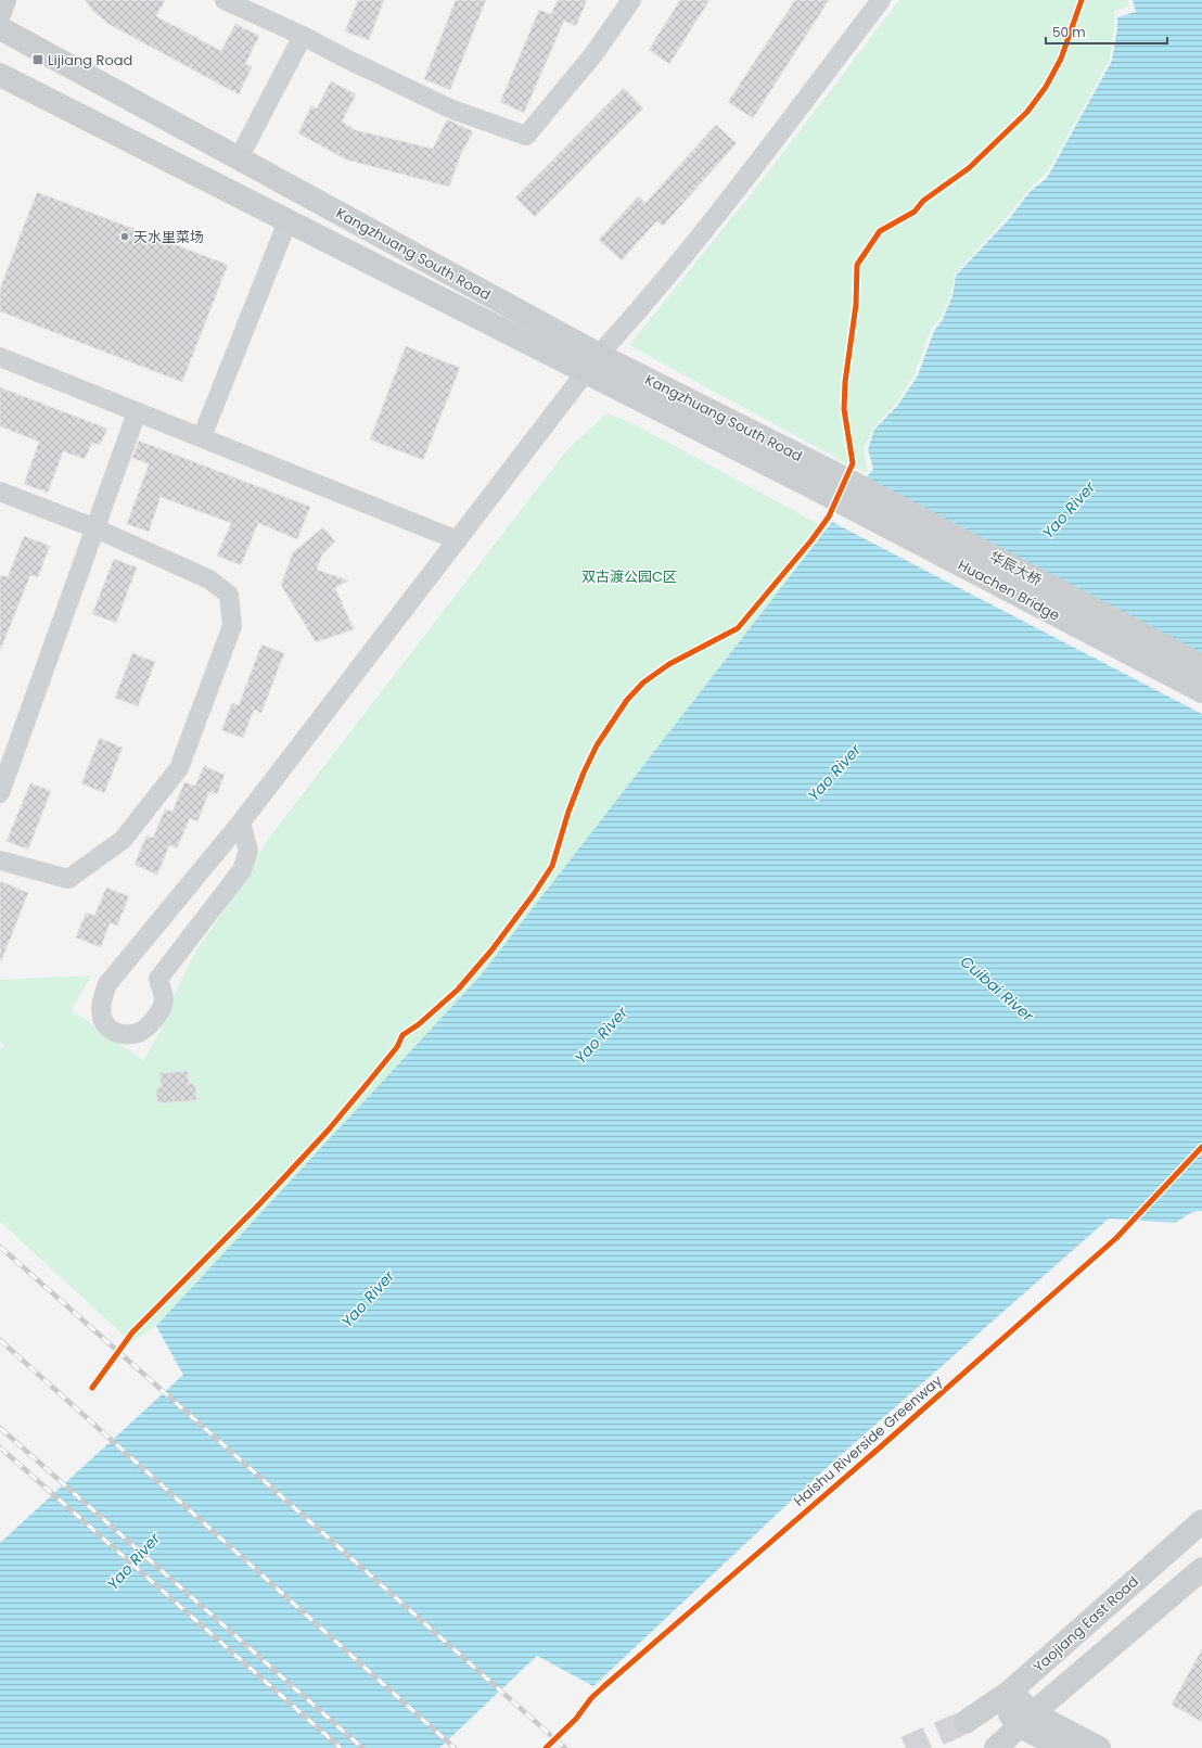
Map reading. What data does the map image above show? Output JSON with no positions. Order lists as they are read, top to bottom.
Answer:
{
  "streets": {
    "main road": [
      "Kangzhuang South Road",
      "华辰大桥",
      "Huachen Bridge",
      "Yaojiang East Road"
    ],
    "cycle path": ["Haishu Riverside Greenway"]
  },
  "crossings": [
    ["Kangzhuang South Road", "华辰大桥"],
    ["Kangzhuang South Road", "Huachen Bridge"],
    ["华辰大桥", "Huachen Bridge"]
  ],
  "water": ["Yao River", "Cuibai River"],
  "parks": ["双古渡公园C区"],
  "places": {
    "transit": ["Lijiang Road"],
    "other": ["天水里菜场"]
  },
  "scale_bar": "50 m"
}
